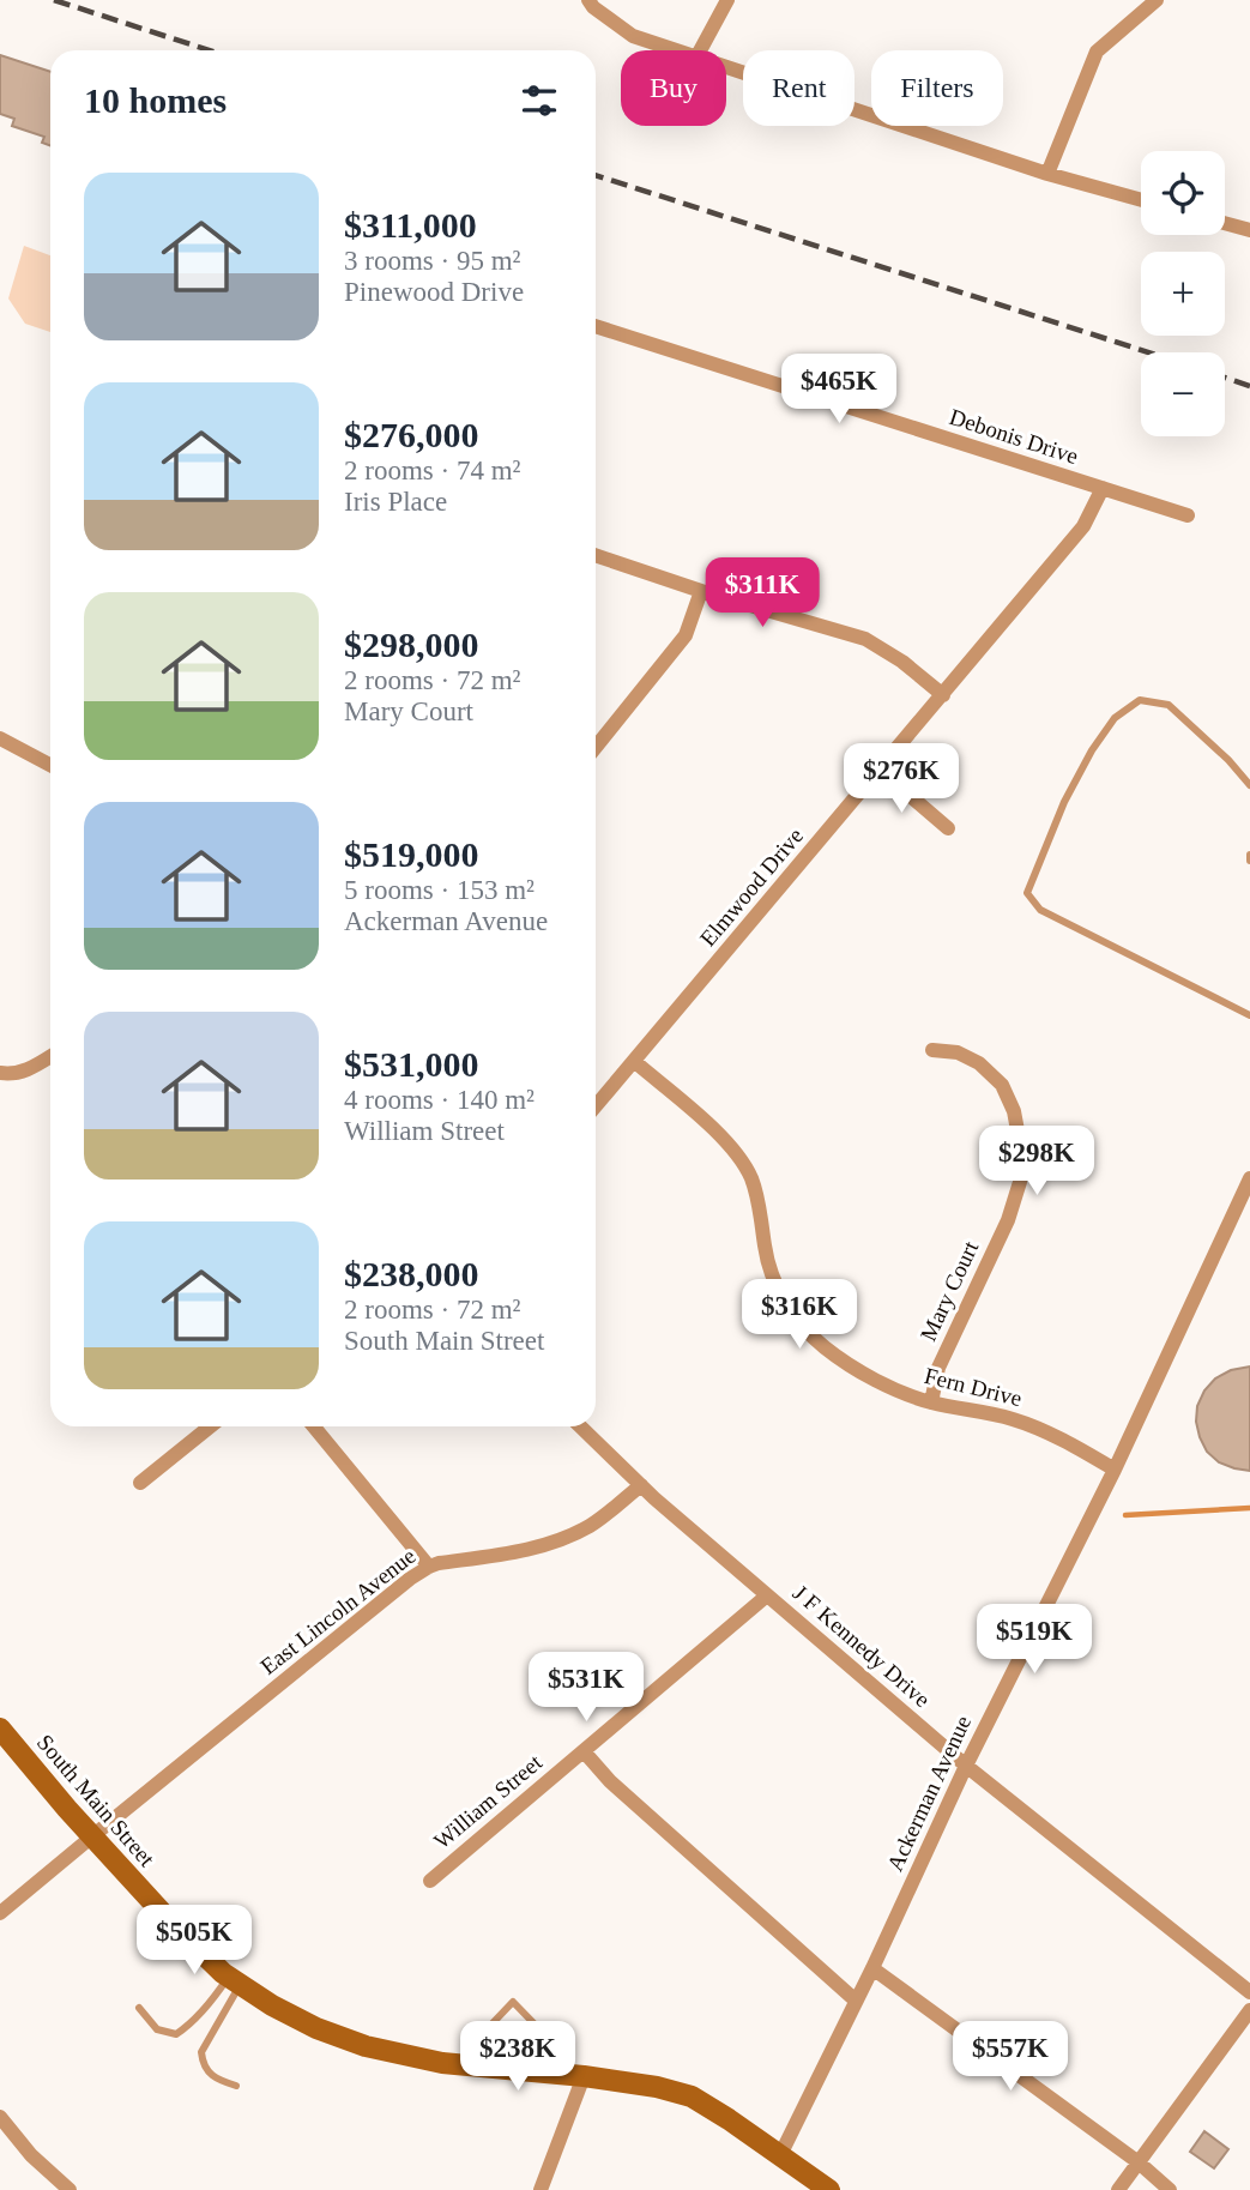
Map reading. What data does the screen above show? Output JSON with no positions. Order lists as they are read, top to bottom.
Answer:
{
  "streets": {
    "street": [
      "Debonis Drive",
      "Elmwood Drive",
      "Mary Court",
      "Fern Drive",
      "East Lincoln Avenue",
      "J F Kennedy Drive",
      "Ackerman Avenue",
      "South Main Street",
      "William Street"
    ]
  },
  "crossings": [
    ["Debonis Drive", "Elmwood Drive"],
    ["Elmwood Drive", "Fern Drive"],
    ["Mary Court", "Fern Drive"],
    ["Fern Drive", "Ackerman Avenue"],
    ["East Lincoln Avenue", "J F Kennedy Drive"],
    ["East Lincoln Avenue", "South Main Street"],
    ["J F Kennedy Drive", "Ackerman Avenue"],
    ["J F Kennedy Drive", "William Street"],
    ["Ackerman Avenue", "South Main Street"]
  ],
  "page": {
    "chip": ["Buy", "Rent", "Filters"],
    "heading": "10 homes",
    "map_buttons": ["+", "−"],
    "list": [
      {
        "name": "$311,000",
        "note": "3 rooms · 95 m² · Pinewood Drive"
      },
      {
        "name": "$276,000",
        "note": "2 rooms · 74 m² · Iris Place"
      },
      {
        "name": "$298,000",
        "note": "2 rooms · 72 m² · Mary Court"
      },
      {
        "name": "$519,000",
        "note": "5 rooms · 153 m² · Ackerman Avenue"
      },
      {
        "name": "$531,000",
        "note": "4 rooms · 140 m² · William Street"
      },
      {
        "name": "$238,000",
        "note": "2 rooms · 72 m² · South Main Street"
      }
    ],
    "price": [
      "$465K",
      "$311K",
      "$276K",
      "$298K",
      "$316K",
      "$519K",
      "$531K",
      "$505K",
      "$238K",
      "$557K"
    ]
  }
}
